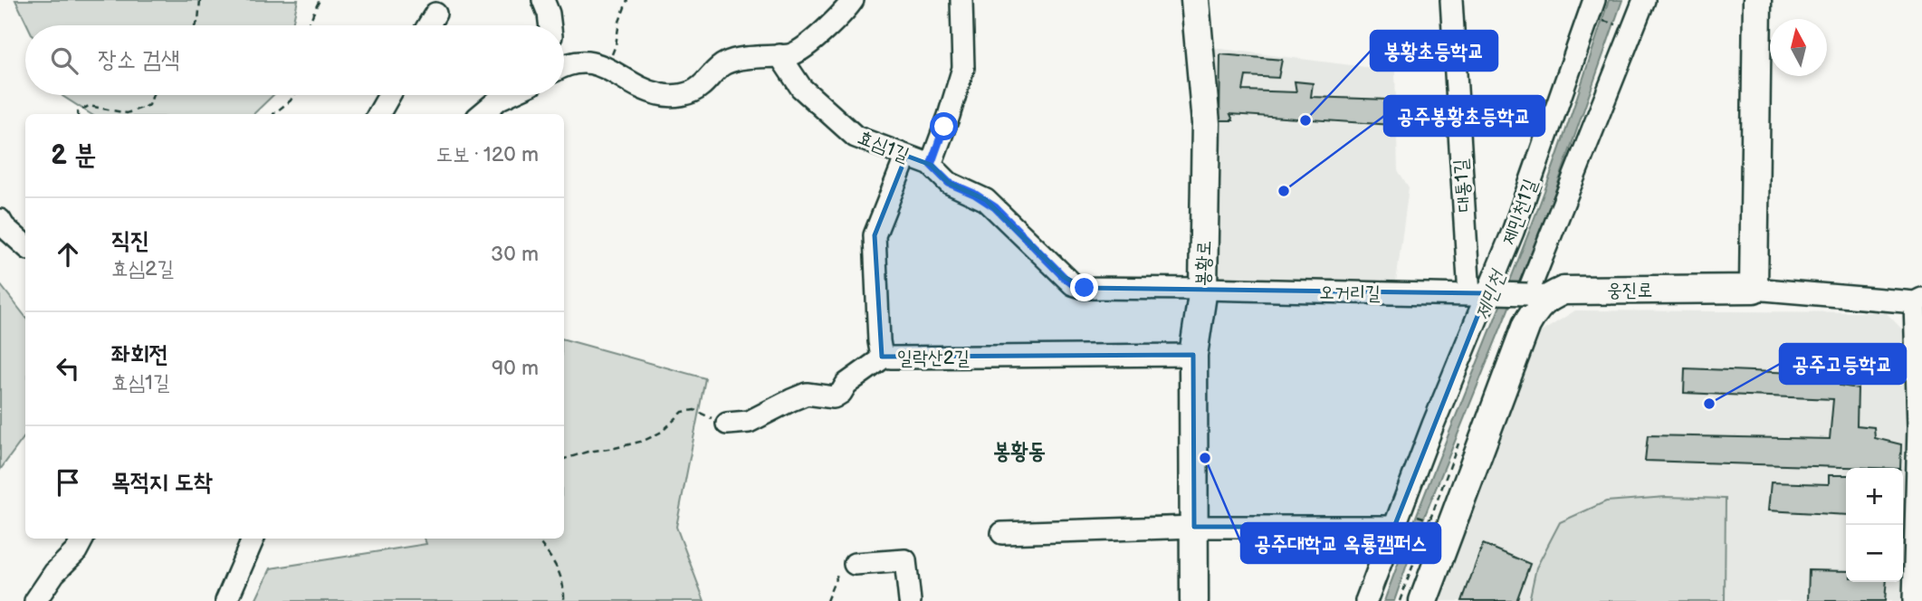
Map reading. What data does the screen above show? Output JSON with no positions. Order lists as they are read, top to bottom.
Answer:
{
  "streets": {
    "main road": ["봉황로", "웅진로"],
    "street": [
      "효심1길",
      "대통1길",
      "제민천1길",
      "오거리길",
      "일락산2길"
    ]
  },
  "crossings": [
    ["효심1길", "봉황로"],
    ["효심1길", "오거리길"],
    ["효심1길", "일락산2길"],
    ["대통1길", "제민천1길"],
    ["대통1길", "오거리길"],
    ["제민천1길", "오거리길"],
    ["봉황로", "오거리길"],
    ["봉황로", "일락산2길"],
    ["웅진로", "오거리길"]
  ],
  "districts": ["봉황동"],
  "water": ["제민천"],
  "places": [
    "봉황초등학교",
    "공주봉황초등학교",
    "공주고등학교",
    "공주대학교 옥룡캠퍼스"
  ],
  "north": "top",
  "page": {
    "search": "장소 검색",
    "heading": ["2 분", "도보 · 120 m"],
    "list": [
      ["직진", "효심2길", "30 m"],
      ["좌회전", "효심1길", "90 m"],
      "목적지 도착"
    ],
    "map_buttons": ["+", "−"]
  }
}
